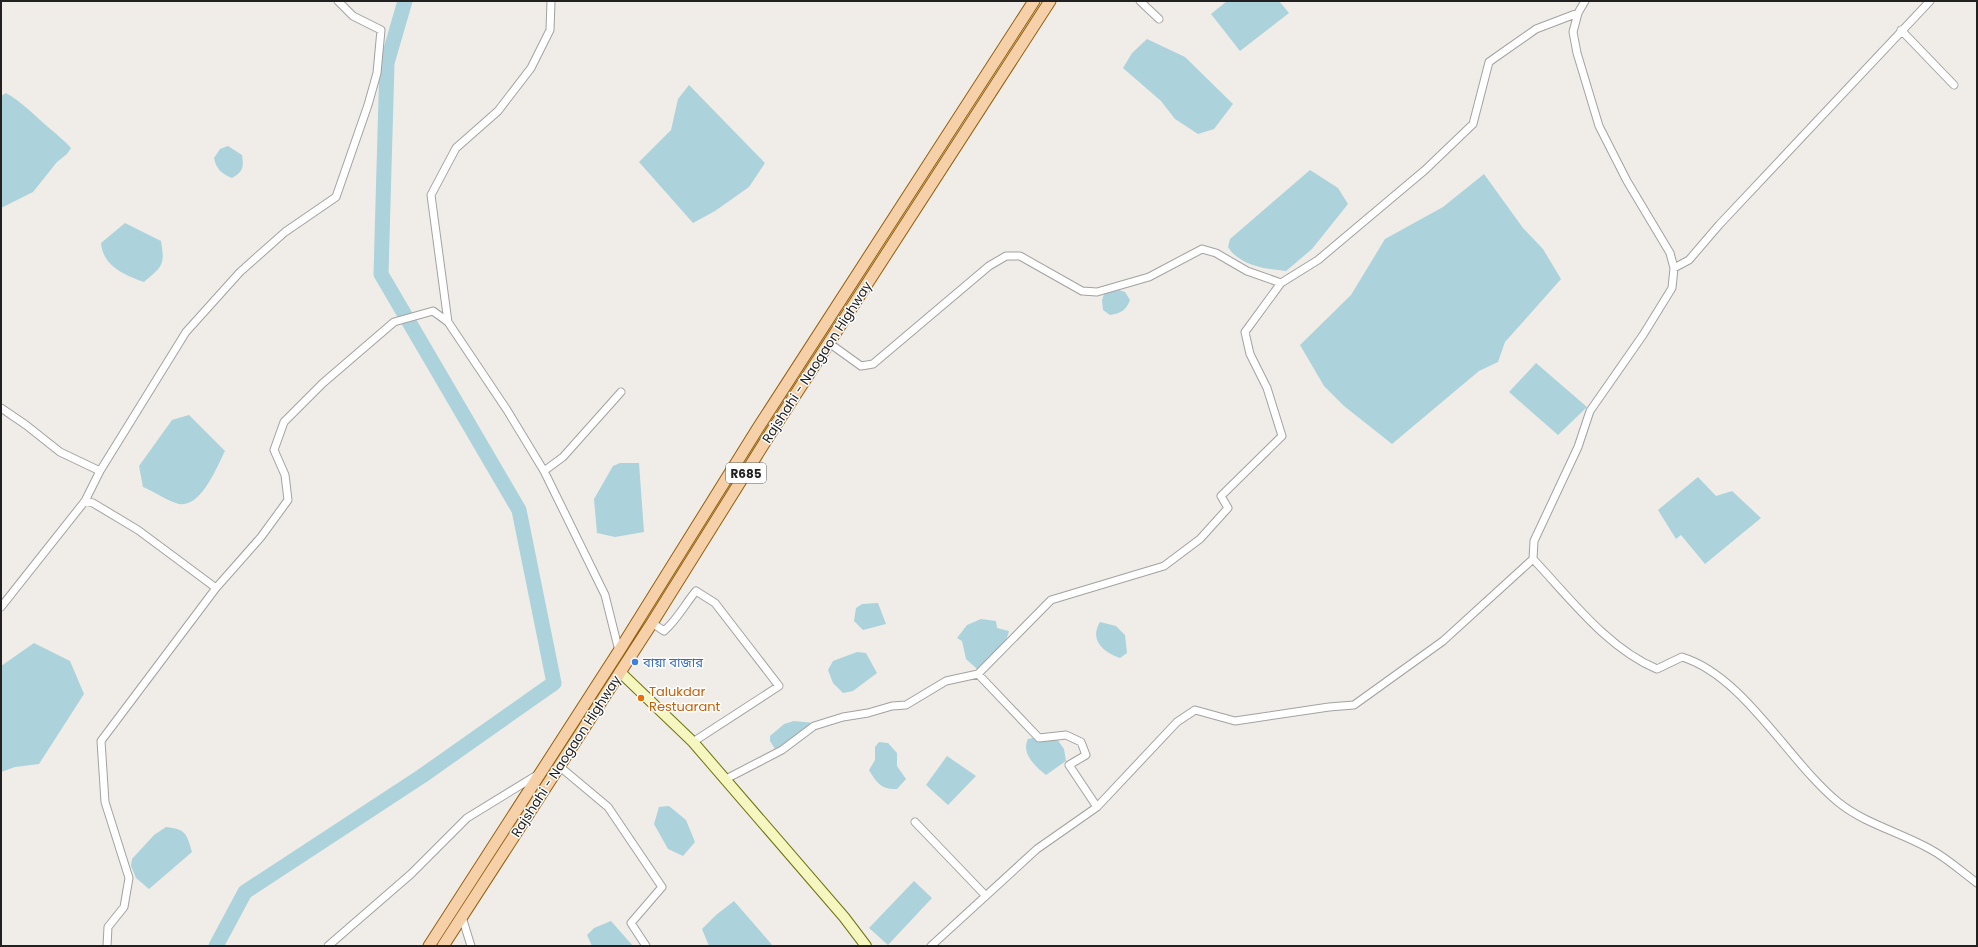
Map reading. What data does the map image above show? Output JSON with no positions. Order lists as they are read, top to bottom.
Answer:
{
  "streets": {
    "main road": ["Rajshahi - Naogaon Highway", "R685"]
  },
  "places": ["বায়া বাজার", "Talukdar Restuarant"]
}
